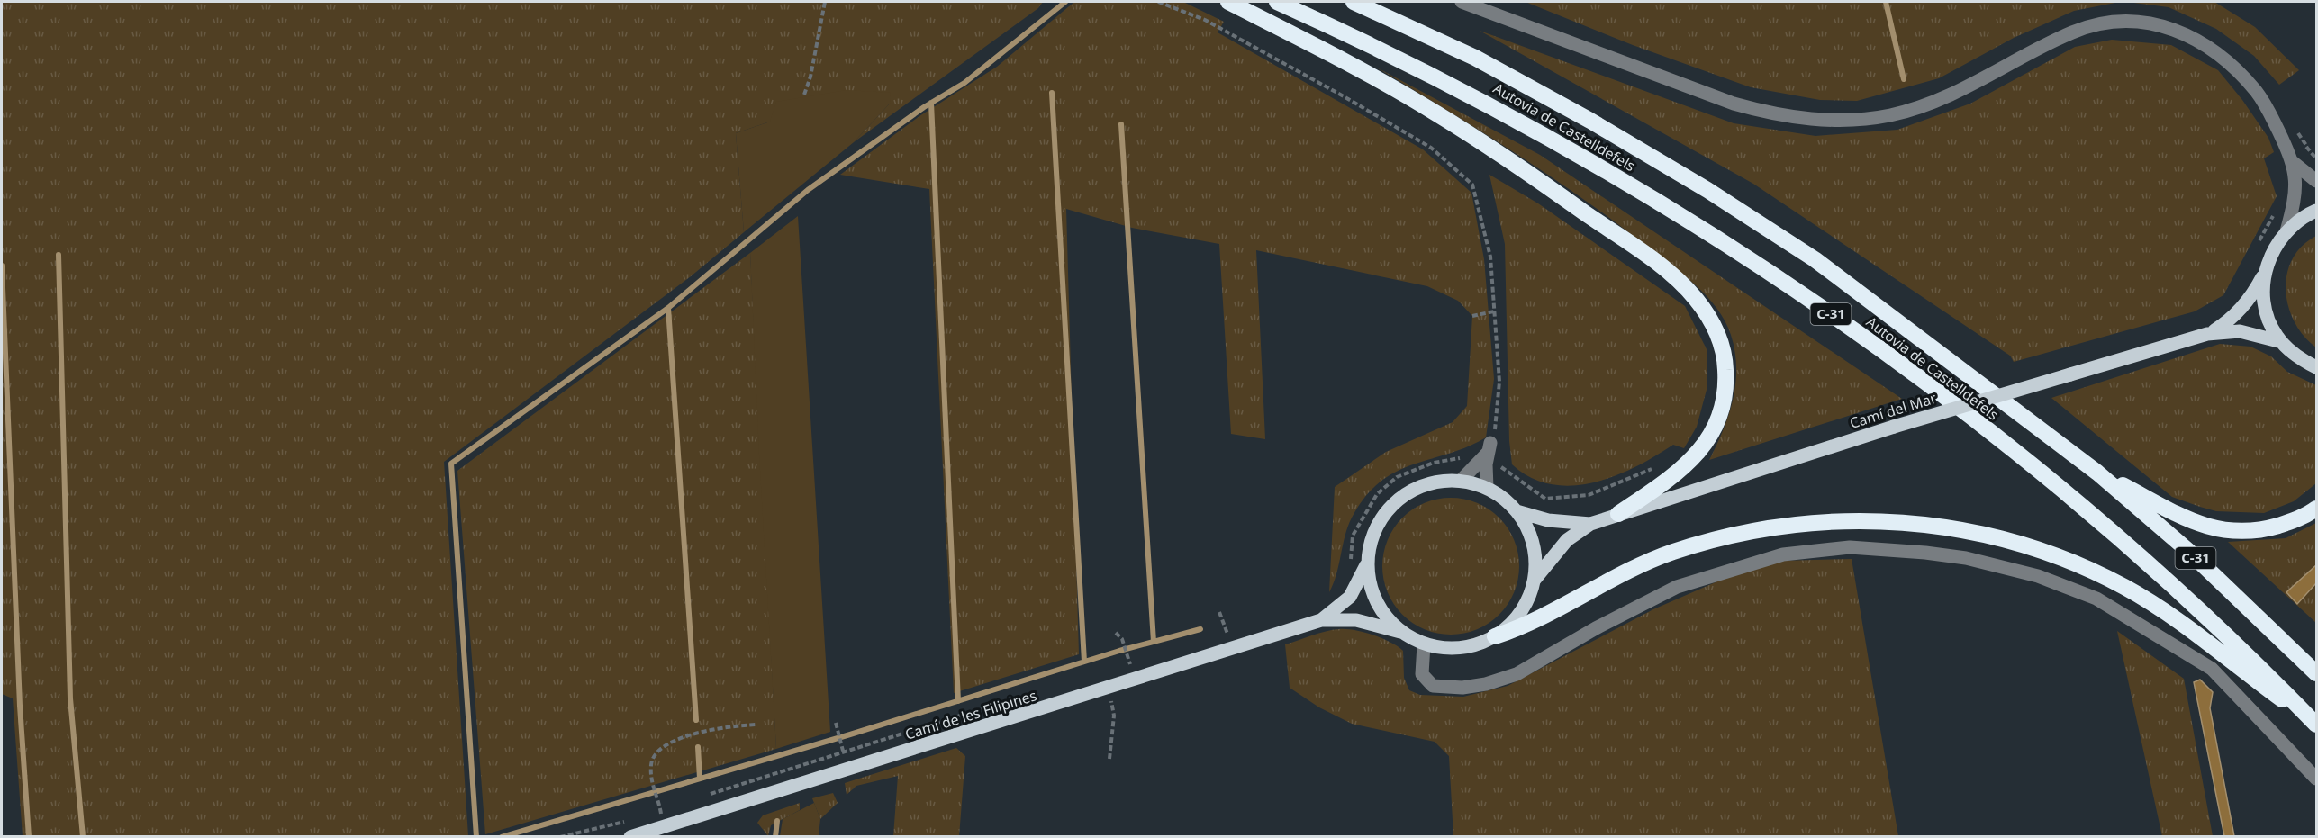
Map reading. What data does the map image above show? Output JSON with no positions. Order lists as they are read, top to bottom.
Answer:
{
  "streets": {
    "highway": ["Autovia de Castelldefels", "C-31"],
    "main road": ["Camí del Mar", "Camí de les Filipines"]
  }
}
